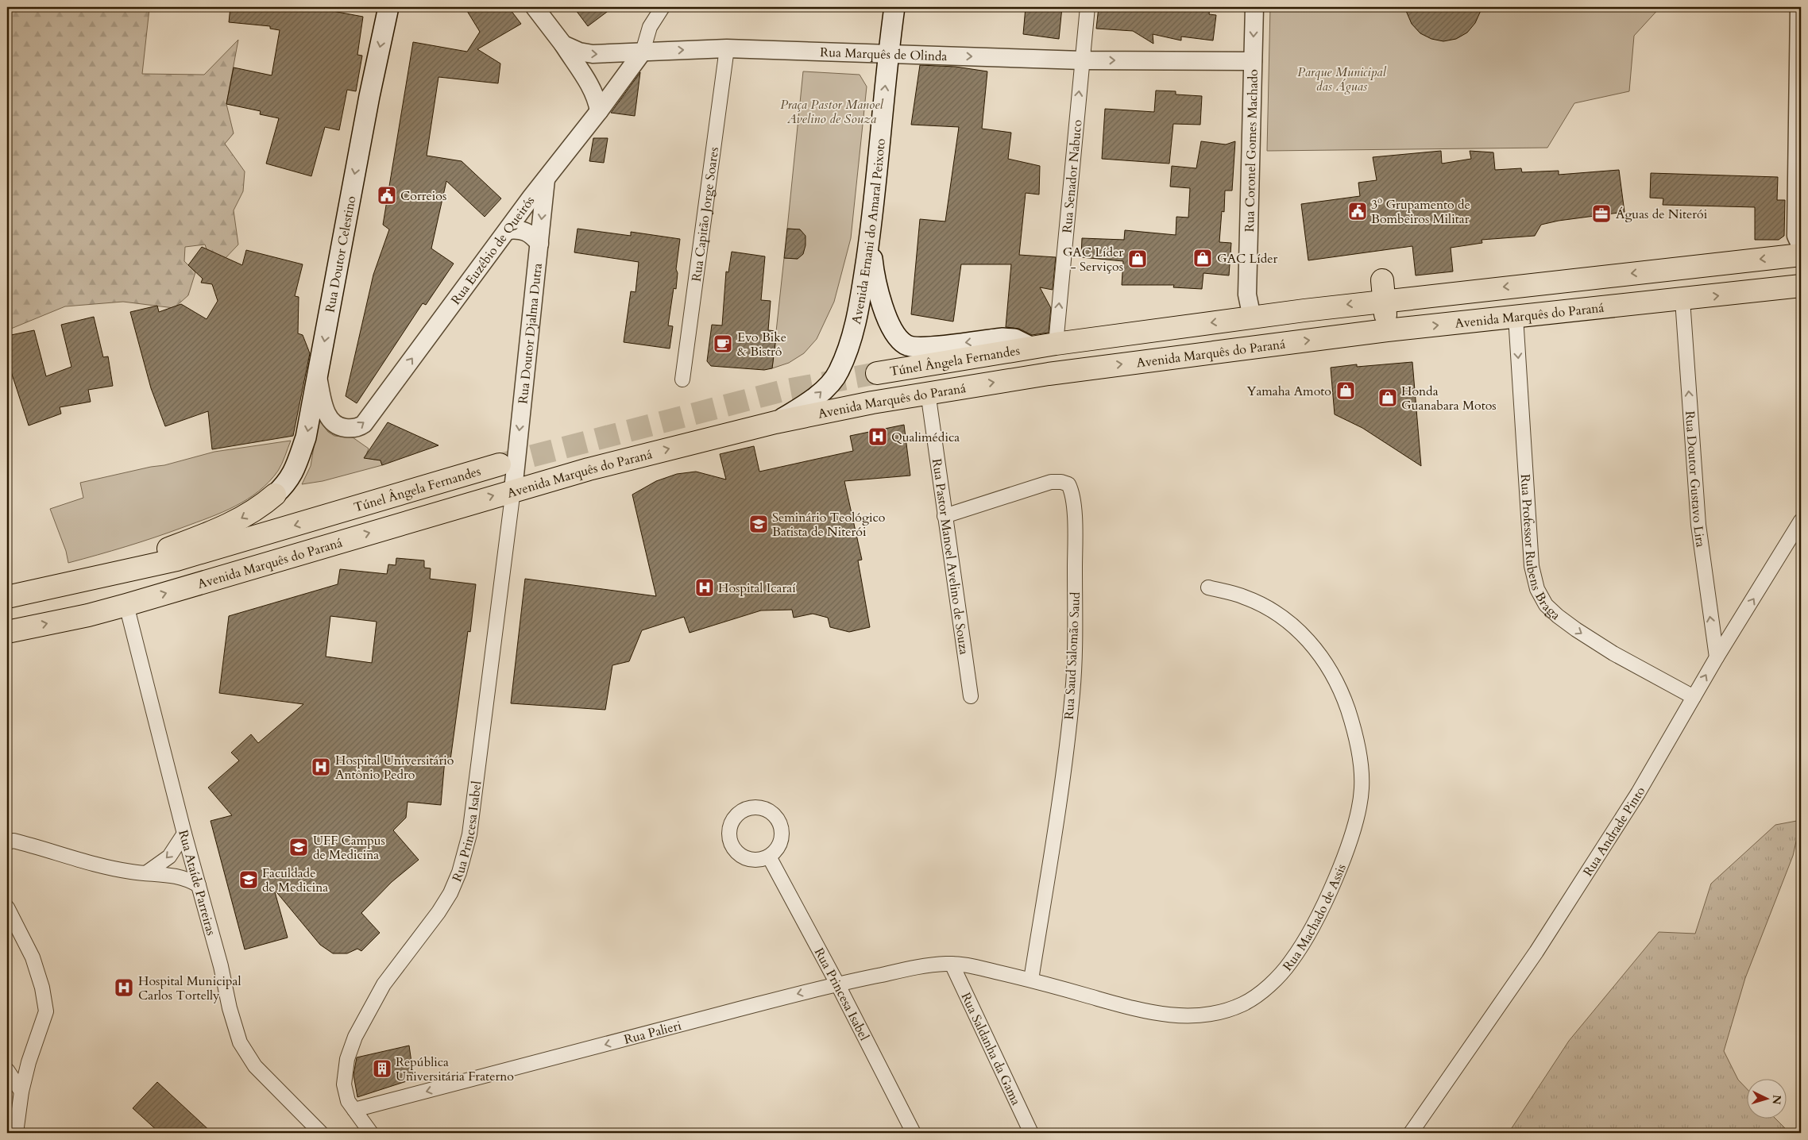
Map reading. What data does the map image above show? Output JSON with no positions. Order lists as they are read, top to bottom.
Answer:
{
  "streets": {
    "main road": [
      "Avenida Ernani do Amaral Peixoto",
      "Rua Doutor Celestino",
      "Avenida Marquês do Paraná",
      "Túnel Ângela Fernandes"
    ],
    "street": [
      "Rua Marquês de Olinda",
      "Rua Coronel Gomes Machado",
      "Rua Senador Nabuco",
      "Rua Capitão Jorge Soares",
      "Rua Euzébio de Queirós",
      "Rua Doutor Djalma Dutra",
      "Rua Doutor Gustavo Lira",
      "Rua Professor Rubens Braga",
      "Rua Pastor Manoel Avelino de Souza",
      "Rua Saud Salomão Saud",
      "Rua Princesa Isabel",
      "Rua Andrade Pinto",
      "Rua Ataíde Parreiras",
      "Rua Machado de Assis",
      "Rua Palieri",
      "Rua Saldanha da Gama"
    ]
  },
  "crossings": [
    ["Rua Marquês de Olinda", "Rua Coronel Gomes Machado"],
    ["Rua Marquês de Olinda", "Rua Senador Nabuco"],
    ["Rua Marquês de Olinda", "Rua Capitão Jorge Soares"],
    ["Rua Marquês de Olinda", "Avenida Ernani do Amaral Peixoto"],
    ["Rua Marquês de Olinda", "Rua Euzébio de Queirós"],
    ["Avenida Ernani do Amaral Peixoto", "Avenida Marquês do Paraná"],
    ["Rua Euzébio de Queirós", "Rua Doutor Celestino"],
    ["Rua Euzébio de Queirós", "Rua Doutor Djalma Dutra"],
    ["Avenida Marquês do Paraná", "Rua Doutor Djalma Dutra"],
    ["Avenida Marquês do Paraná", "Rua Doutor Gustavo Lira"],
    ["Avenida Marquês do Paraná", "Rua Professor Rubens Braga"],
    ["Avenida Marquês do Paraná", "Rua Pastor Manoel Avelino de Souza"],
    ["Avenida Marquês do Paraná", "Rua Princesa Isabel"],
    ["Avenida Marquês do Paraná", "Rua Ataíde Parreiras"],
    ["Rua Doutor Djalma Dutra", "Rua Princesa Isabel"],
    ["Rua Doutor Gustavo Lira", "Rua Andrade Pinto"],
    ["Rua Professor Rubens Braga", "Rua Andrade Pinto"],
    ["Rua Pastor Manoel Avelino de Souza", "Rua Saud Salomão Saud"],
    ["Rua Saud Salomão Saud", "Rua Machado de Assis"],
    ["Rua Princesa Isabel", "Rua Palieri"],
    ["Rua Machado de Assis", "Rua Palieri"],
    ["Rua Machado de Assis", "Rua Saldanha da Gama"],
    ["Rua Palieri", "Rua Saldanha da Gama"]
  ],
  "one_way": [
    "Rua Marquês de Olinda",
    "Rua Senador Nabuco",
    "Avenida Ernani do Amaral Peixoto",
    "Rua Doutor Celestino",
    "Rua Doutor Djalma Dutra",
    "Rua Doutor Gustavo Lira",
    "Rua Professor Rubens Braga",
    "Rua Palieri"
  ],
  "parks": ["Parque Municipal das Águas", "Praça Pastor Manoel Avelino de Souza"],
  "places": {
    "public building": ["Correios", "3º Grupamento de Bombeiros Militar"],
    "office": ["Águas de Niterói"],
    "shop": [
      "GAC Líder",
      "GAC Líder - Serviços",
      "Yamaha Amoto",
      "Honda Guanabara Motos"
    ],
    "cafe": ["Evo Bike & Bistrô"],
    "hospital": [
      "Qualimédica",
      "Hospital Icaraí",
      "Hospital Universitário Antônio Pedro",
      "Hospital Municipal Carlos Tortelly"
    ],
    "school or university": ["Seminário Teológico Batista de Niterói", "UFF Campus de Medicina", "Faculdade de Medicina"],
    "building": ["República Universitária Fraterno"]
  },
  "north": "right"
}
